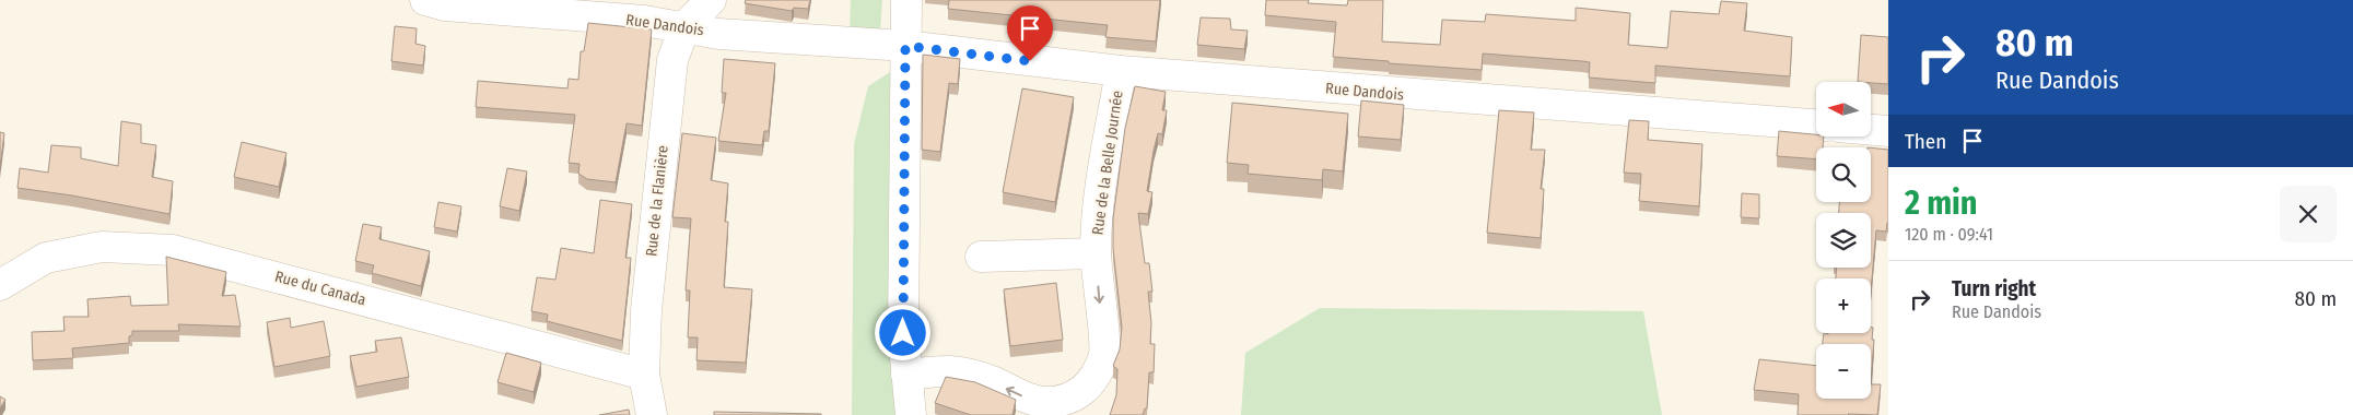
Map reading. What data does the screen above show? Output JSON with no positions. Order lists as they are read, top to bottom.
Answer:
{
  "streets": {
    "street": [
      "Rue Dandois",
      "Rue de la Belle Journée",
      "Rue de la Flanière",
      "Rue du Canada"
    ]
  },
  "crossings": [
    ["Rue Dandois", "Rue de la Belle Journée"],
    ["Rue Dandois", "Rue de la Flanière"],
    ["Rue de la Flanière", "Rue du Canada"]
  ],
  "north": "left",
  "page": {
    "turn": ["80 m", "Rue Dandois"],
    "map_buttons": ["+", "−"],
    "then": "Then",
    "heading": ["2 min", "120 m · 09:41"],
    "list": [
      {
        "name": "Turn right",
        "note": "Rue Dandois",
        "value": "80 m"
      }
    ]
  }
}
